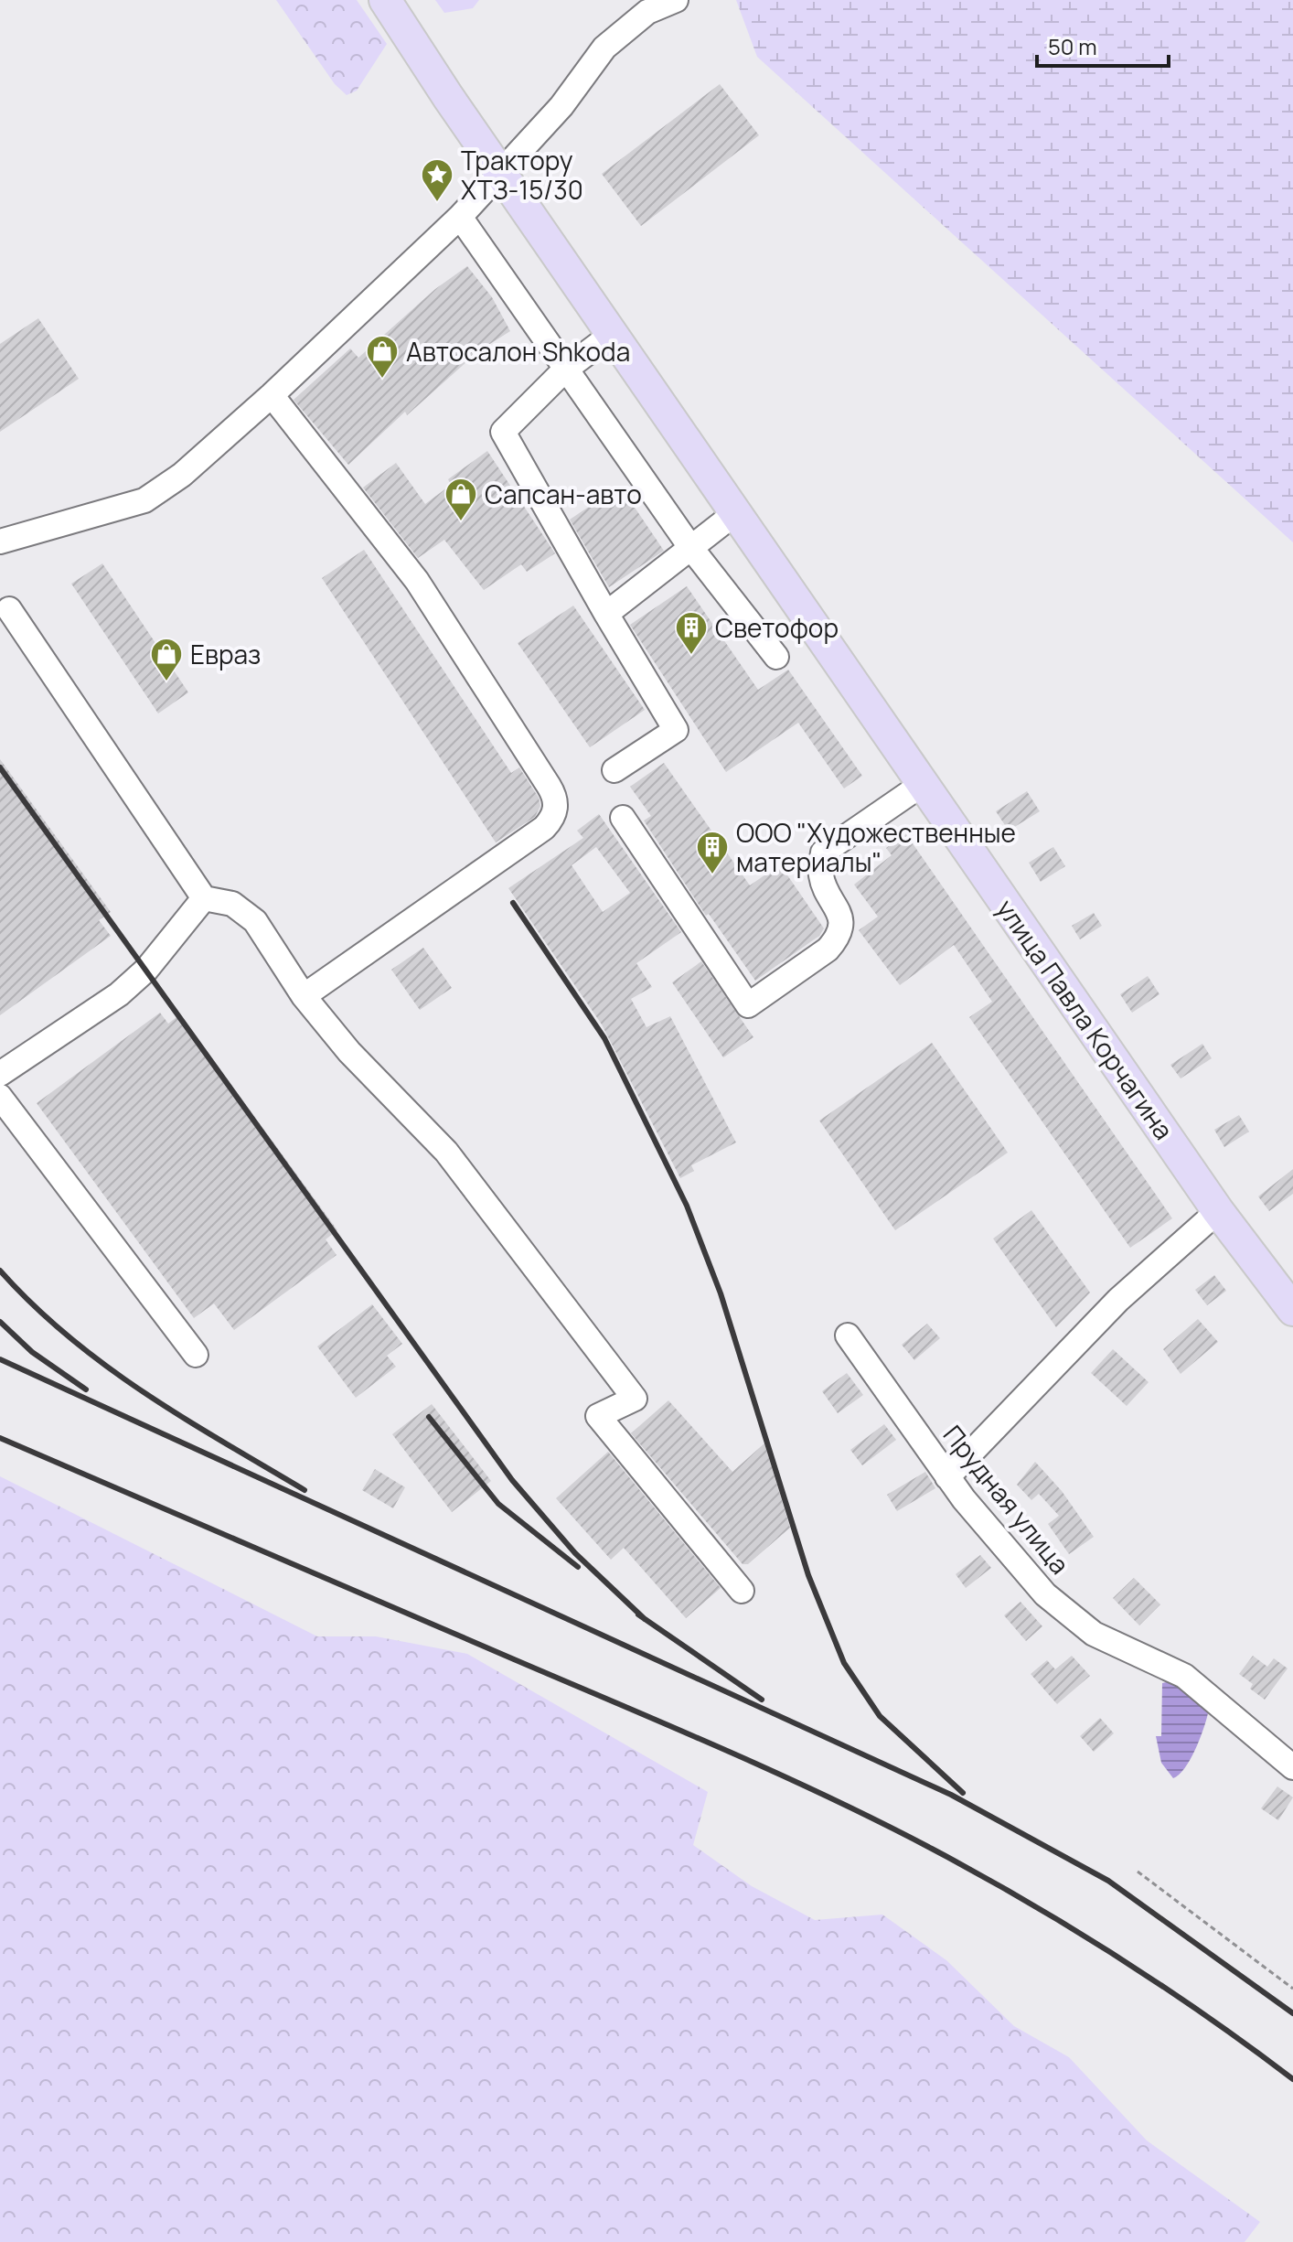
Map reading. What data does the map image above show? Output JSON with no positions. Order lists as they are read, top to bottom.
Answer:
{
  "streets": {
    "main road": ["улица Павла Корчагина"],
    "street": ["Прудная улица"]
  },
  "places": {
    "place": ["Трактору ХТЗ-15/30"],
    "shop": ["Автосалон Shkoda", "Сапсан-авто", "Евраз"],
    "building": ["Светофор", "ООО \"Художественные материалы\""]
  },
  "scale_bar": "50 m"
}
